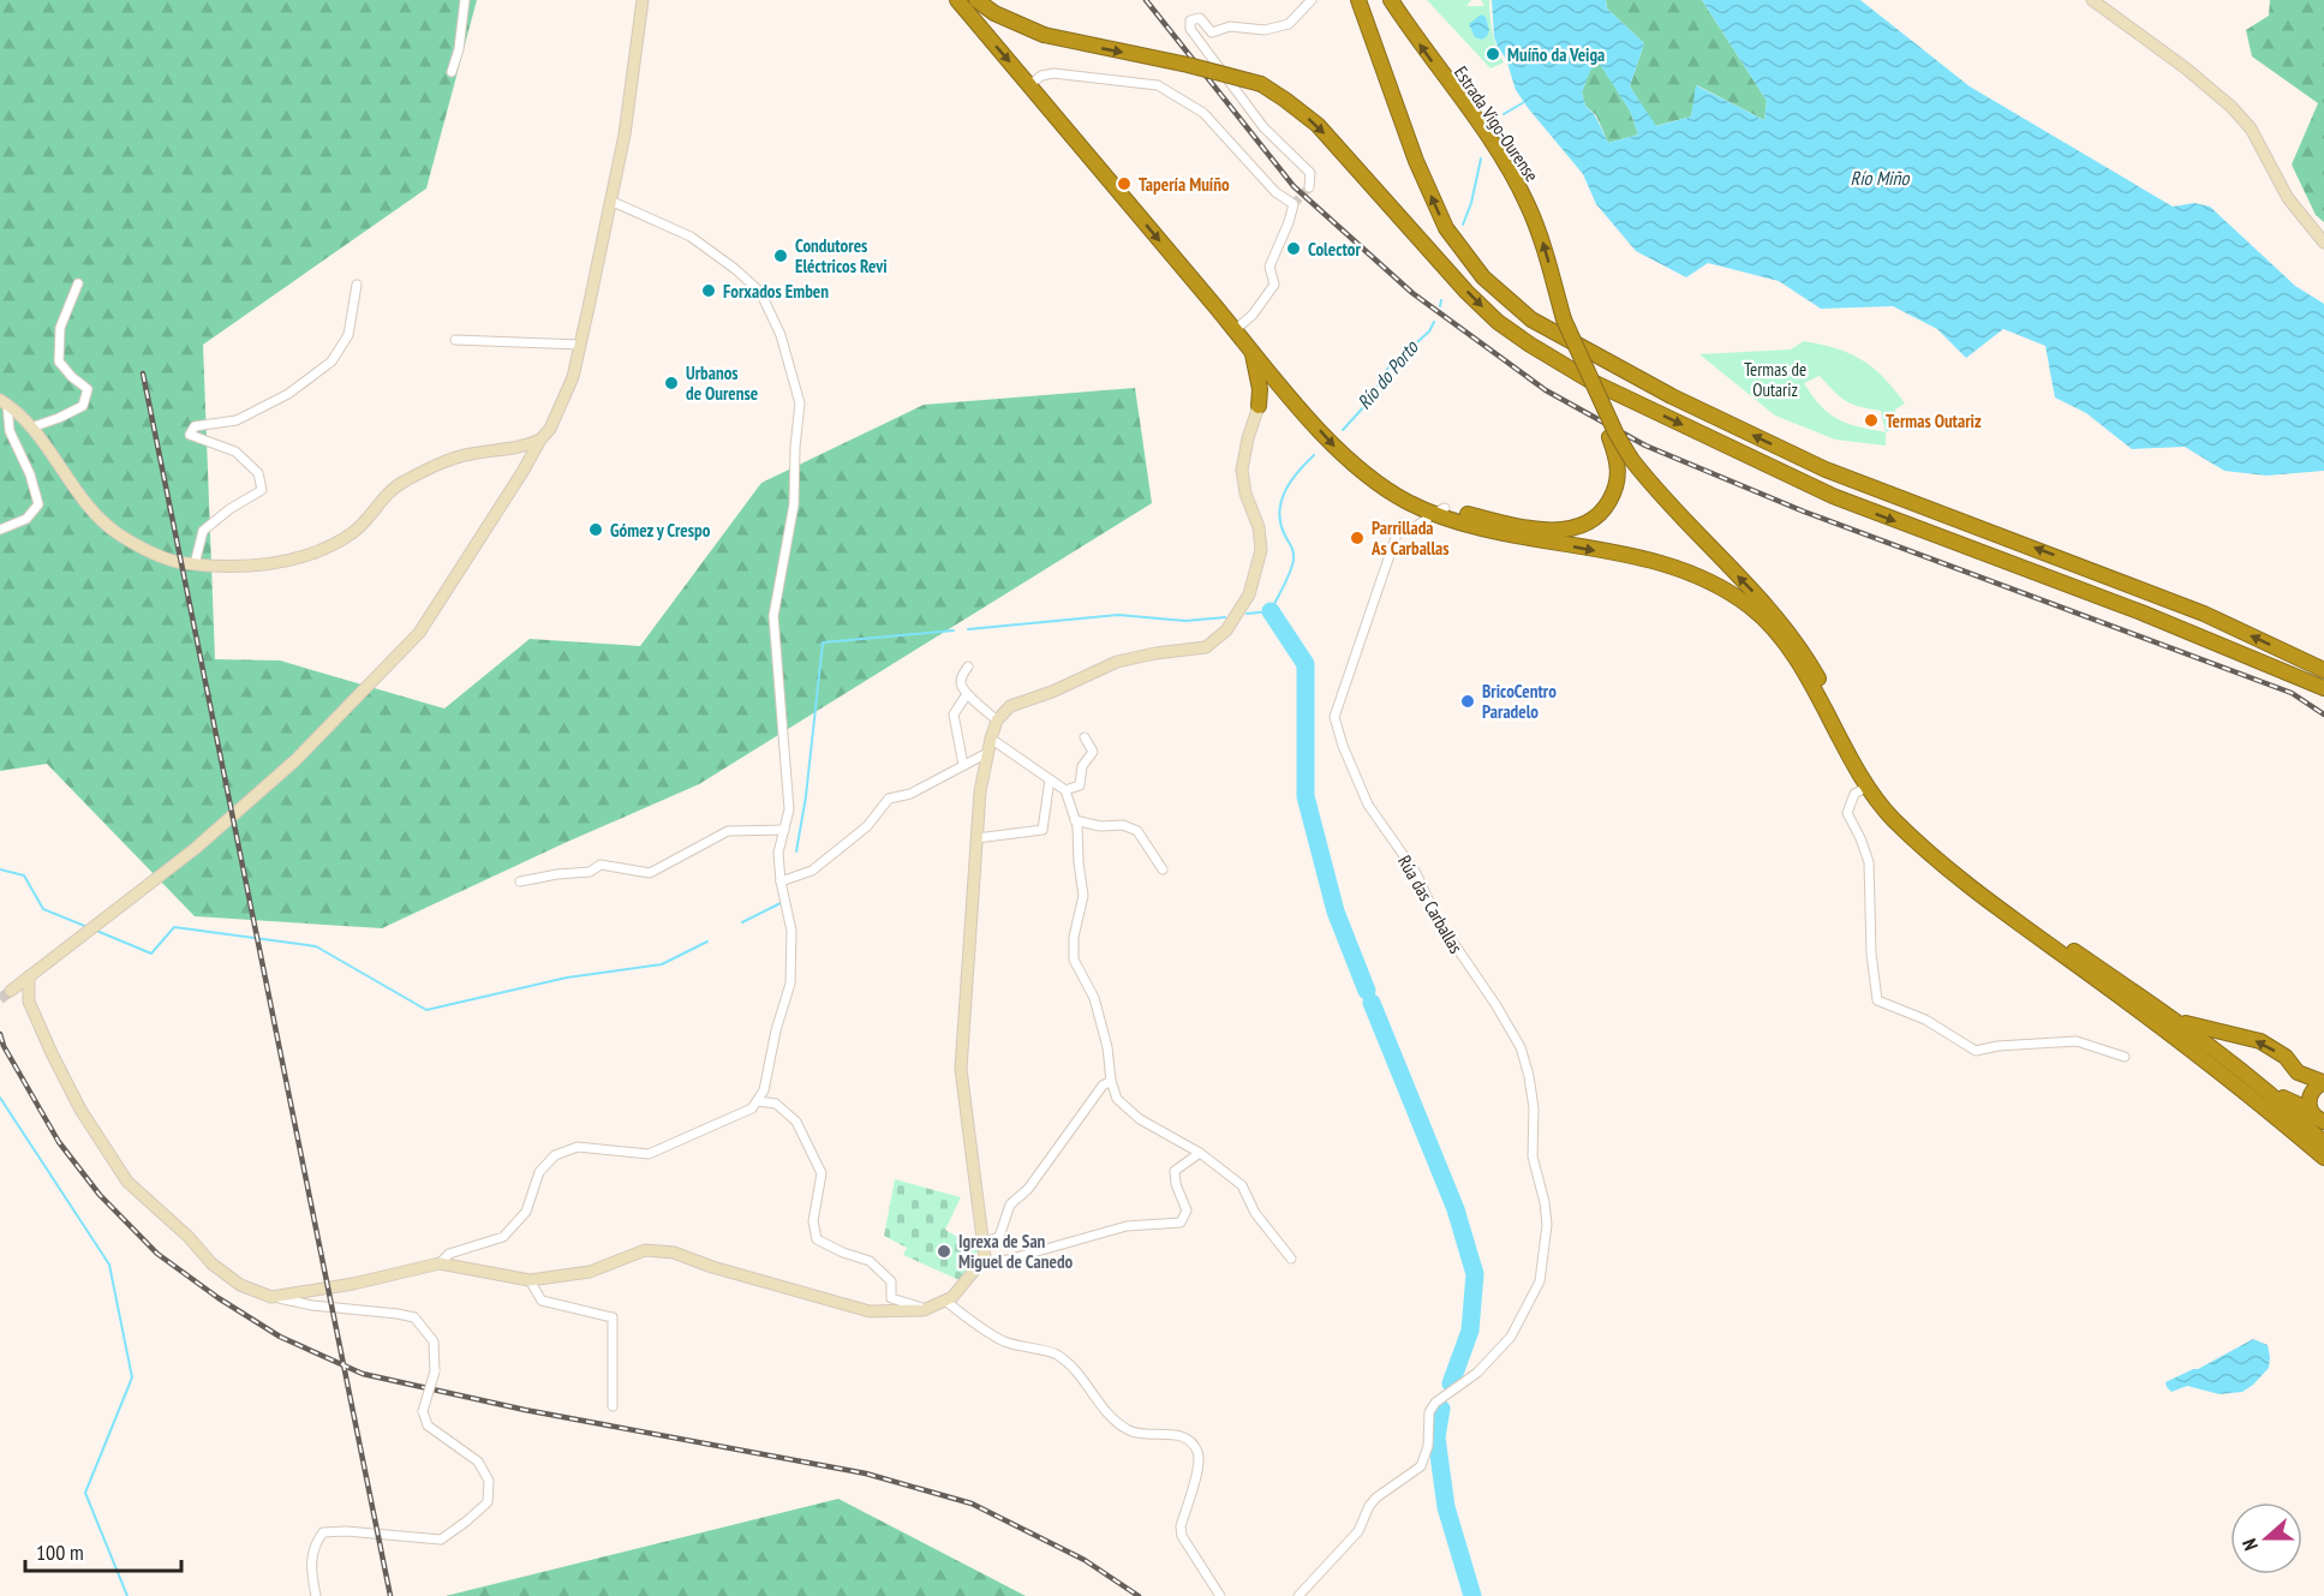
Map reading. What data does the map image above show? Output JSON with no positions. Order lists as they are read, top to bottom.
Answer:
{
  "streets": {
    "highway": ["Estrada Vigo-Ourense"],
    "street": ["Rúa das Carballas"]
  },
  "one_way": ["Estrada Vigo-Ourense"],
  "water": ["Río Miño", "Río do Porto"],
  "parks": ["Termas de Outariz"],
  "places": [
    "Muíño da Veiga",
    "Tapería Muíño",
    "Colector",
    "Condutores Eléctricos Revi",
    "Forxados Emben",
    "Urbanos de Ourense",
    "Termas Outariz",
    "Gómez y Crespo",
    "Parrillada As Carballas",
    "BricoCentro Paradelo",
    "Igrexa de San Miguel de Canedo"
  ],
  "scale_bar": "100 m",
  "north": "left"
}
